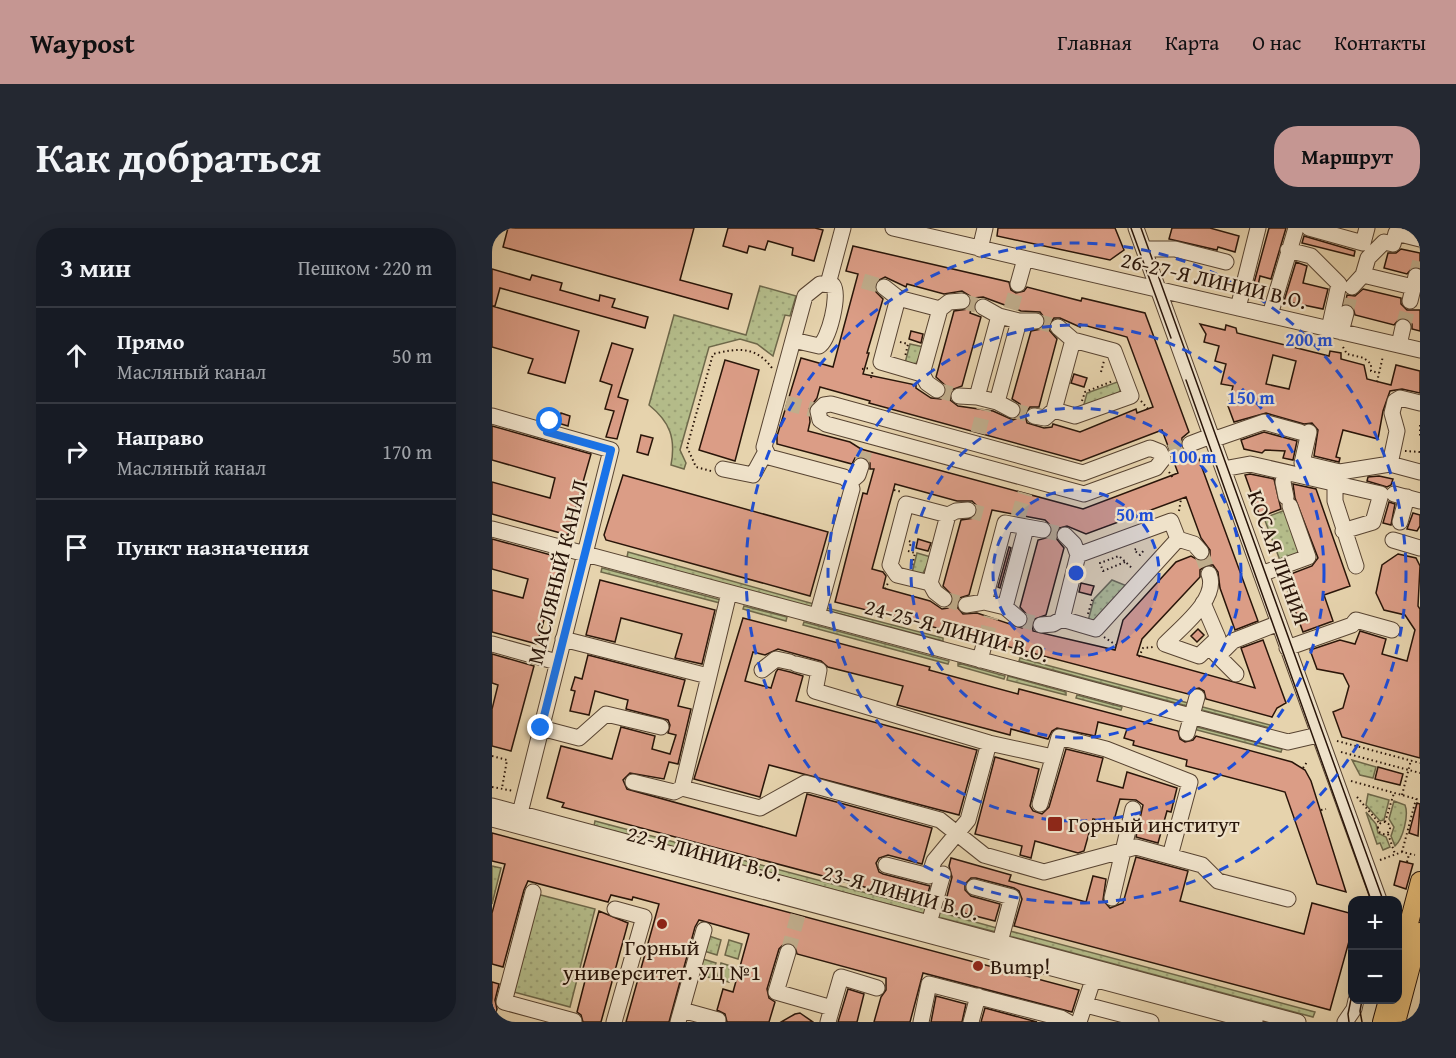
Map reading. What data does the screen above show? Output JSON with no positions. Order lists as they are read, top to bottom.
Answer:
{
  "streets": {
    "street": [
      "26-27-Я ЛИНИИ В.О.",
      "КОСАЯ ЛИНИЯ",
      "МАСЛЯНЫЙ КАНАЛ",
      "24-25-Я ЛИНИИ В.О.",
      "22-Я ЛИНИИ В.О.",
      "23-Я ЛИНИИ В.О."
    ]
  },
  "crossings": [
    ["26-27-Я ЛИНИИ В.О.", "КОСАЯ ЛИНИЯ"],
    ["КОСАЯ ЛИНИЯ", "24-25-Я ЛИНИИ В.О."],
    ["МАСЛЯНЫЙ КАНАЛ", "24-25-Я ЛИНИИ В.О."],
    ["МАСЛЯНЫЙ КАНАЛ", "23-Я ЛИНИИ В.О."],
    ["22-Я ЛИНИИ В.О.", "23-Я ЛИНИИ В.О."]
  ],
  "places": {
    "transit": ["Горный институт"],
    "other": ["Горный университет. УЦ №1", "Bump!"]
  },
  "page": {
    "header": "Waypost",
    "nav": [
      "Главная",
      "Карта",
      "О нас",
      "Контакты"
    ],
    "title": "Как добраться",
    "buttons": "Маршрут",
    "heading": ["3 мин", "Пешком · 220 m"],
    "list": [
      ["Прямо", "Масляный канал", "50 m"],
      ["Направо", "Масляный канал", "170 m"],
      "Пункт назначения"
    ],
    "map_buttons": ["+", "−"]
  },
  "rings": [
    "200 m",
    "150 m",
    "100 m",
    "50 m"
  ]
}
